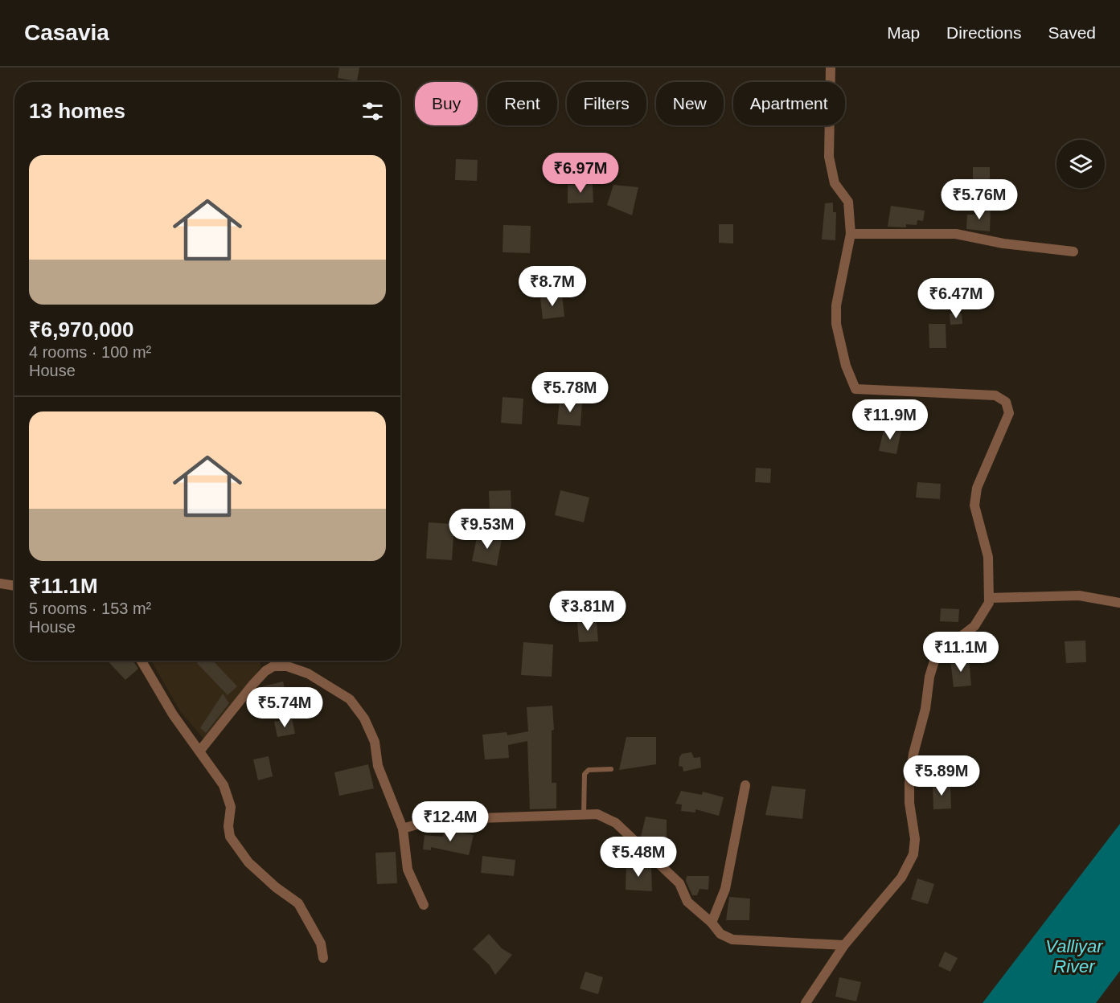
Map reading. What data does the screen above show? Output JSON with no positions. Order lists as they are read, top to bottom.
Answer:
{
  "water": ["Valliyar River"],
  "page": {
    "header": "Casavia",
    "nav": ["Map", "Directions", "Saved"],
    "chip": [
      "Buy",
      "Rent",
      "Filters",
      "New",
      "Apartment"
    ],
    "heading": "13 homes",
    "list": [
      {
        "name": "₹6,970,000",
        "note": "4 rooms · 100 m² · House"
      },
      {
        "name": "₹11.1M",
        "note": "5 rooms · 153 m² · House"
      }
    ],
    "price": [
      "₹6.97M",
      "₹5.76M",
      "₹8.7M",
      "₹6.47M",
      "₹5.78M",
      "₹11.9M",
      "₹9.53M",
      "₹3.81M",
      "₹11.1M",
      "₹5.74M",
      "₹5.89M",
      "₹12.4M",
      "₹5.48M"
    ]
  }
}
